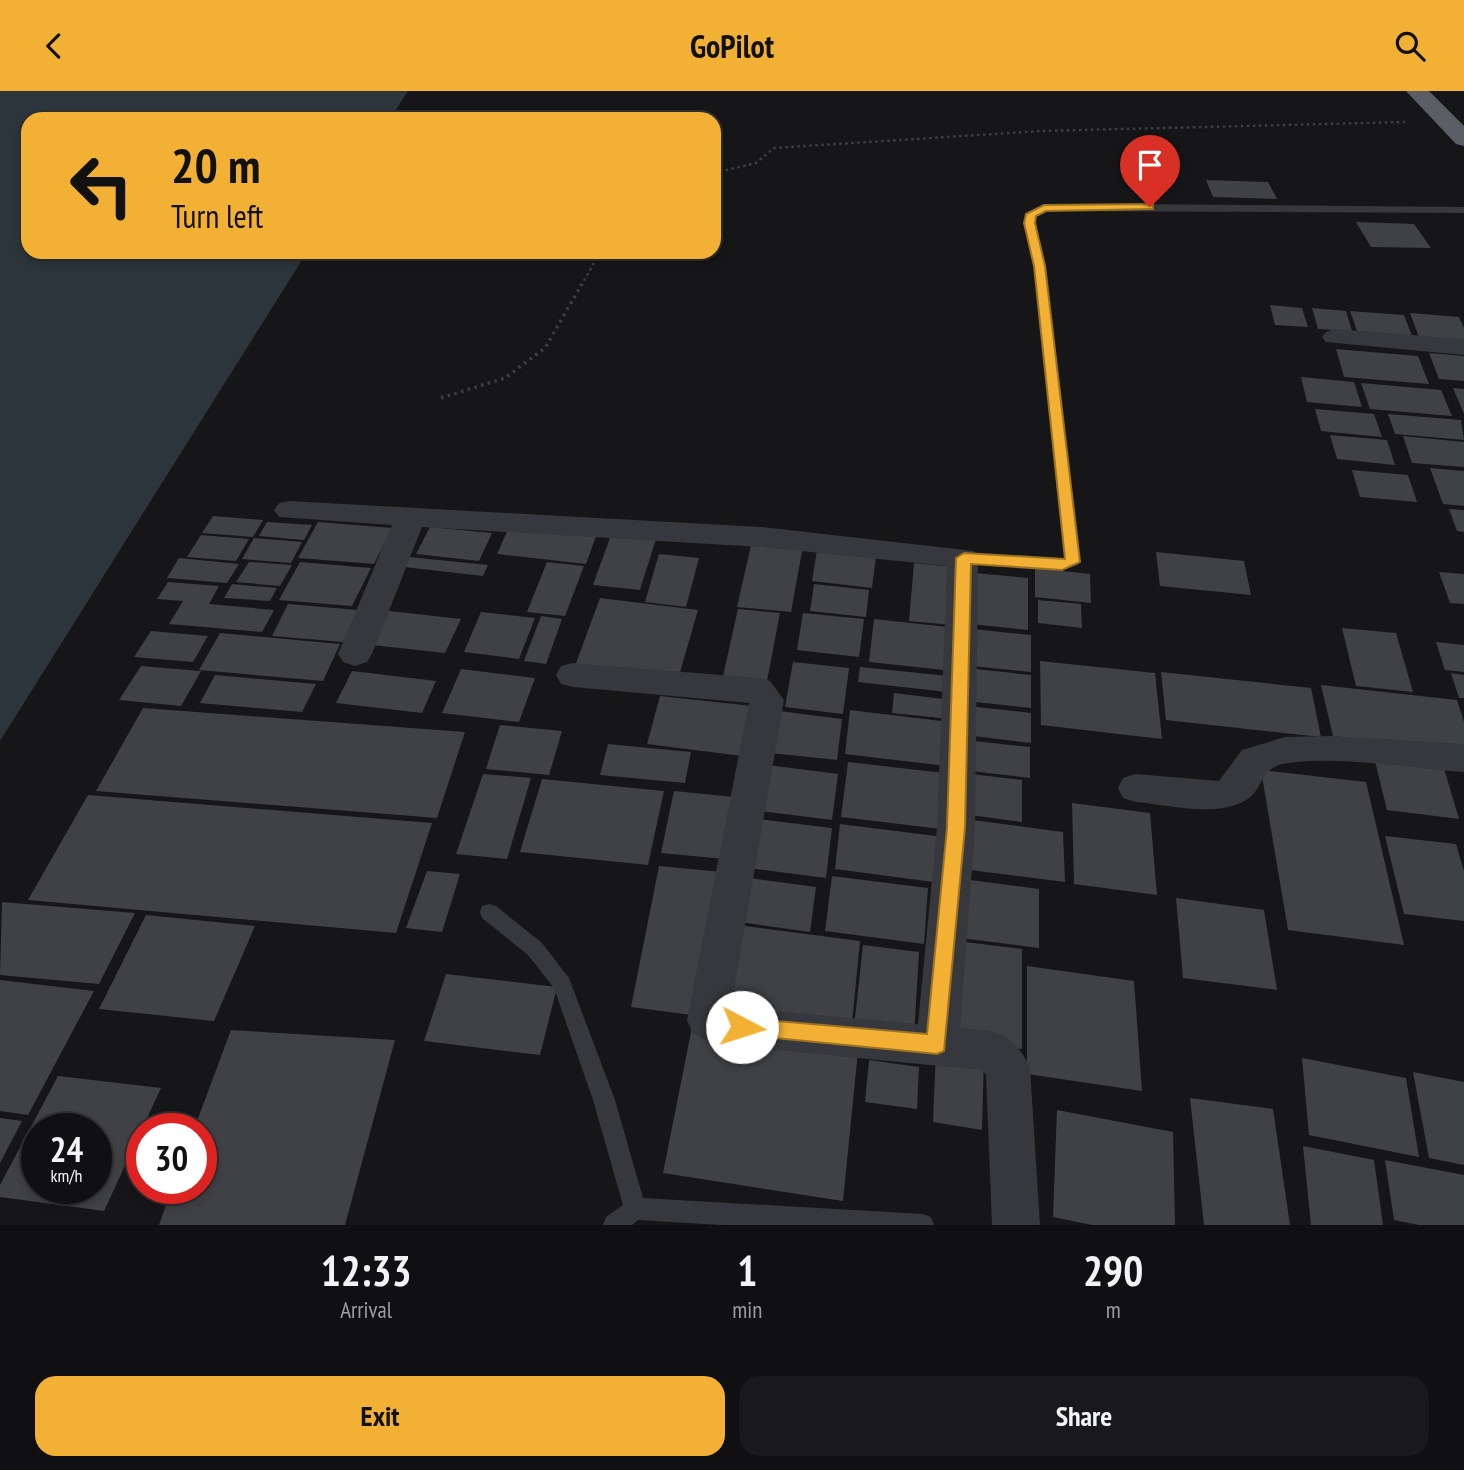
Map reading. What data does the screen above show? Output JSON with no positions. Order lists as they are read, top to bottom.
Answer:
{
  "page": {
    "header": "GoPilot",
    "turn": ["20 m", "Turn left"],
    "speed": "24 km/h",
    "limit": "30",
    "eta": [
      "12:33",
      "Arrival",
      "1",
      "min",
      "290",
      "m"
    ],
    "buttons": ["Exit", "Share"]
  }
}
